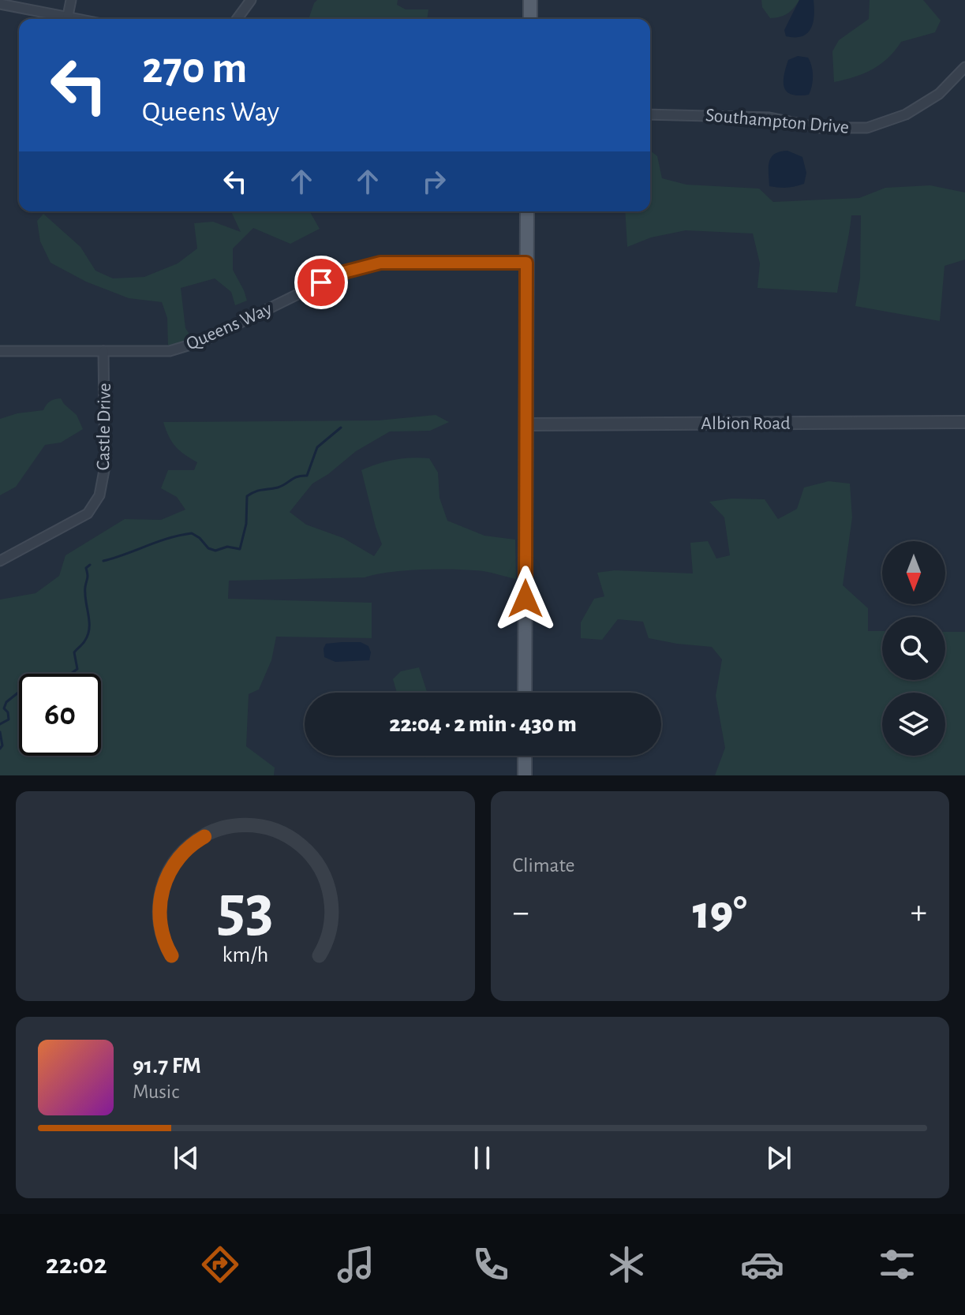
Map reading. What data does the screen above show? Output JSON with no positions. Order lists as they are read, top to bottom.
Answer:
{
  "streets": {
    "street": [
      "Southampton Drive",
      "Queens Way",
      "Albion Road",
      "Castle Drive"
    ]
  },
  "crossings": [
    ["Queens Way", "Castle Drive"]
  ],
  "north": "bottom",
  "page": {
    "turn": ["270 m", "Queens Way"],
    "limit": "60",
    "trip": "22:04 · 2 min · 430 m",
    "tile": "Climate",
    "heat": ["−", "19°", "+"],
    "song": ["91.7 FM", "Music"],
    "tabs": "22:02",
    "gauge": ["53", "km/h"]
  }
}
